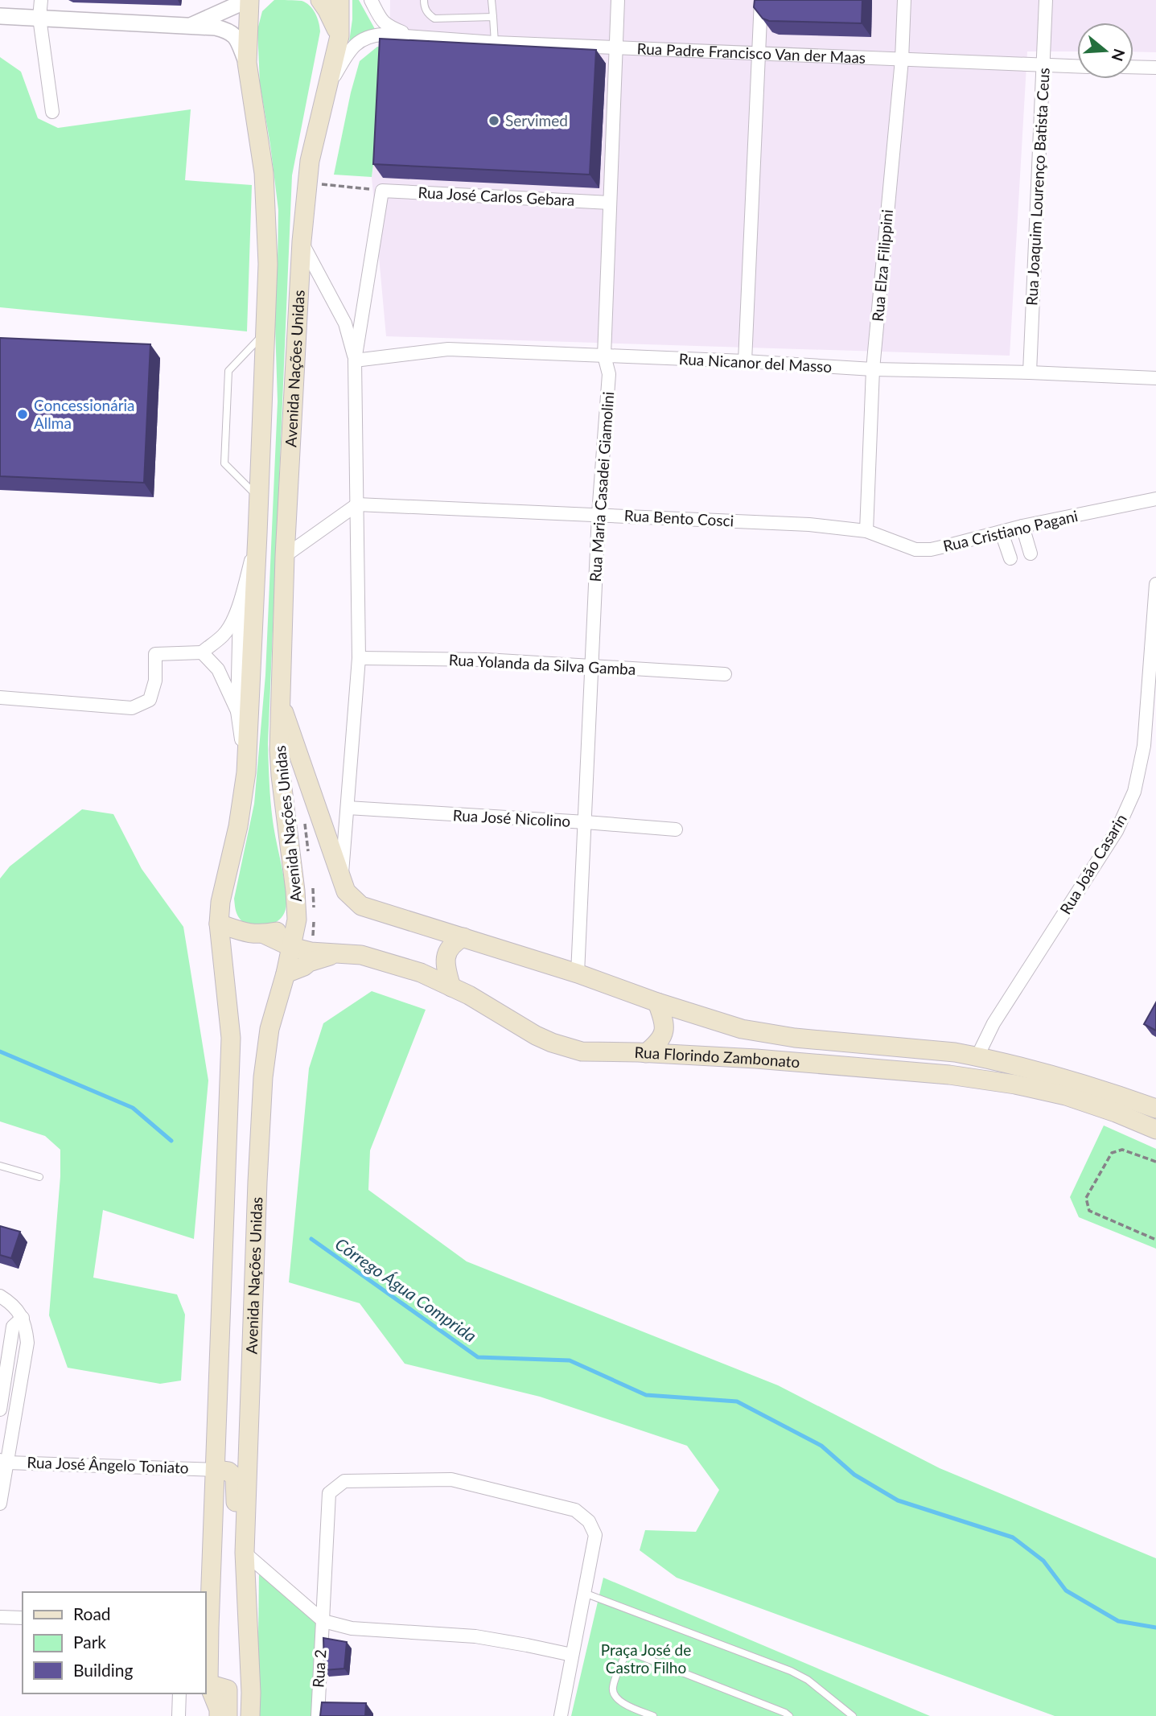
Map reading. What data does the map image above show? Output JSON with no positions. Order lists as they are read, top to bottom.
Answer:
{
  "streets": {
    "main road": ["Avenida Nações Unidas", "Rua Florindo Zambonato"],
    "street": [
      "Rua Padre Francisco Van der Maas",
      "Rua Joaquim Lourenço Batista Ceus",
      "Rua José Carlos Gebara",
      "Rua Elza Filippini",
      "Rua Nicanor del Masso",
      "Rua Maria Casadei Giamolini",
      "Rua Bento Cosci",
      "Rua Cristiano Pagani",
      "Rua Yolanda da Silva Gamba",
      "Rua José Nicolino",
      "Rua João Casarin",
      "Rua José Ângelo Toniato",
      "Rua 2"
    ]
  },
  "crossings": [
    ["Rua Padre Francisco Van der Maas", "Rua Joaquim Lourenço Batista Ceus"],
    ["Rua Padre Francisco Van der Maas", "Rua Elza Filippini"],
    ["Rua Padre Francisco Van der Maas", "Avenida Nações Unidas"],
    ["Rua Padre Francisco Van der Maas", "Rua Maria Casadei Giamolini"],
    ["Rua Joaquim Lourenço Batista Ceus", "Rua Nicanor del Masso"],
    ["Rua José Carlos Gebara", "Rua Maria Casadei Giamolini"],
    ["Rua Elza Filippini", "Rua Nicanor del Masso"],
    ["Rua Elza Filippini", "Rua Bento Cosci"],
    ["Rua Elza Filippini", "Rua Cristiano Pagani"],
    ["Rua Nicanor del Masso", "Rua Maria Casadei Giamolini"],
    ["Avenida Nações Unidas", "Rua Florindo Zambonato"],
    ["Avenida Nações Unidas", "Rua José Ângelo Toniato"],
    ["Rua Maria Casadei Giamolini", "Rua Bento Cosci"],
    ["Rua Maria Casadei Giamolini", "Rua Yolanda da Silva Gamba"],
    ["Rua Maria Casadei Giamolini", "Rua José Nicolino"],
    ["Rua Maria Casadei Giamolini", "Rua Florindo Zambonato"],
    ["Rua Bento Cosci", "Rua Cristiano Pagani"],
    ["Rua João Casarin", "Rua Florindo Zambonato"]
  ],
  "water": ["Córrego Água Comprida"],
  "parks": ["Praça José de Castro Filho"],
  "places": ["Servimed", "Concessionária Allma"],
  "legend": ["Road", "Park", "Building"],
  "north": "right"
}
